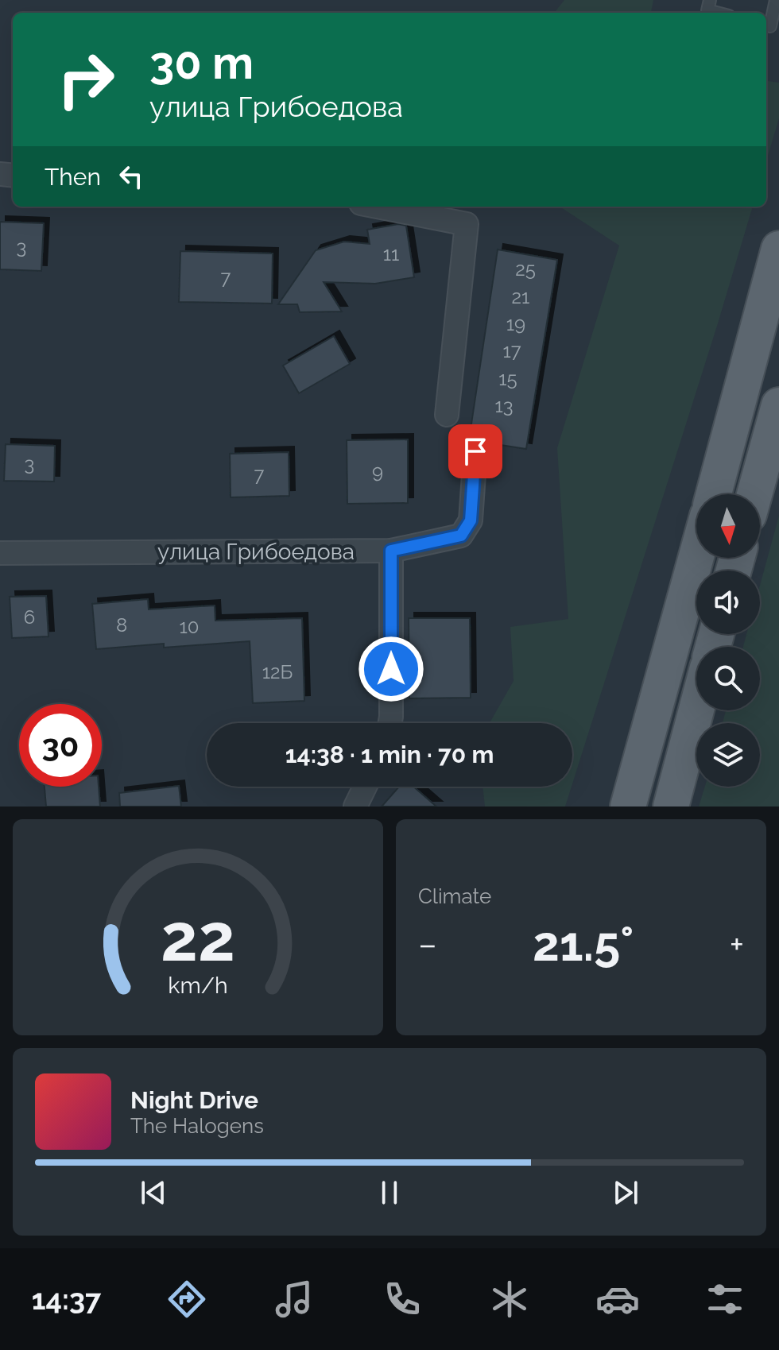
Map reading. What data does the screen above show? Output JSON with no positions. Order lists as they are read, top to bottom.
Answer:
{
  "streets": {
    "street": ["улица Грибоедова"]
  },
  "house_numbers": [
    "3",
    "11",
    "25",
    "7",
    "21",
    "19",
    "17",
    "15",
    "13",
    "3",
    "9",
    "7",
    "6",
    "8",
    "10",
    "12Б"
  ],
  "north": "bottom",
  "page": {
    "turn": ["30 m", "улица Грибоедова"],
    "then": "Then",
    "limit": "30",
    "trip": "14:38 · 1 min · 70 m",
    "tile": "Climate",
    "heat": ["−", "21.5°", "+"],
    "song": ["Night Drive", "The Halogens"],
    "tabs": "14:37",
    "gauge": ["22", "km/h"]
  }
}
